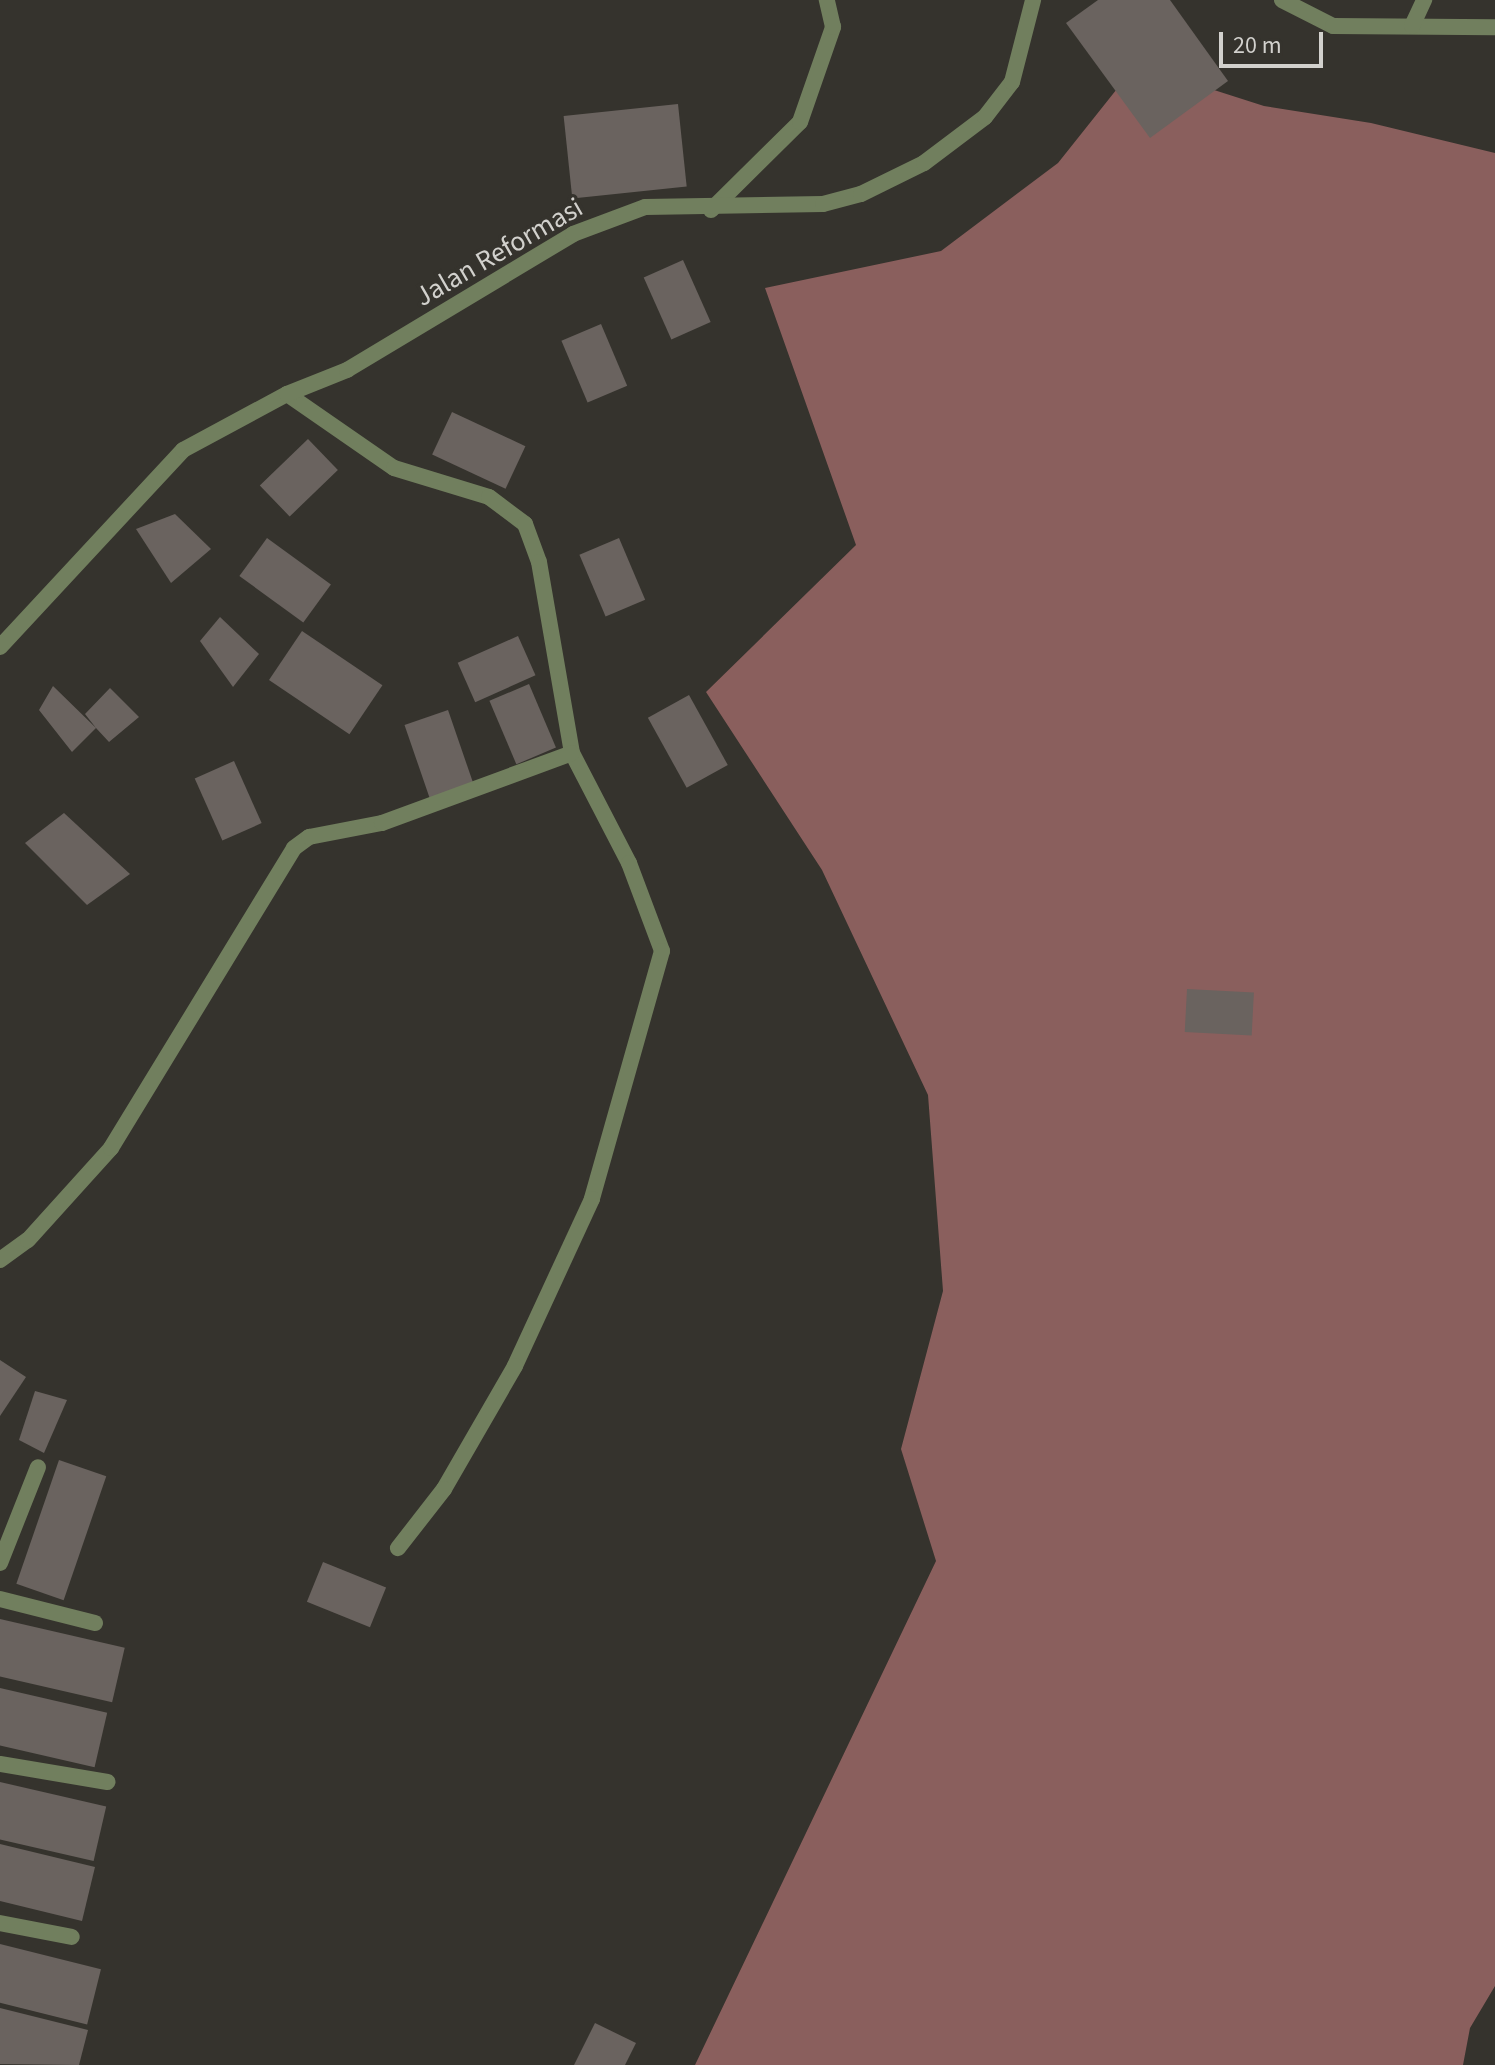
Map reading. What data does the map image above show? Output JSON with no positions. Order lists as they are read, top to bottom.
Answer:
{
  "streets": {
    "street": ["Jalan Reformasi"]
  },
  "scale_bar": "20 m"
}
